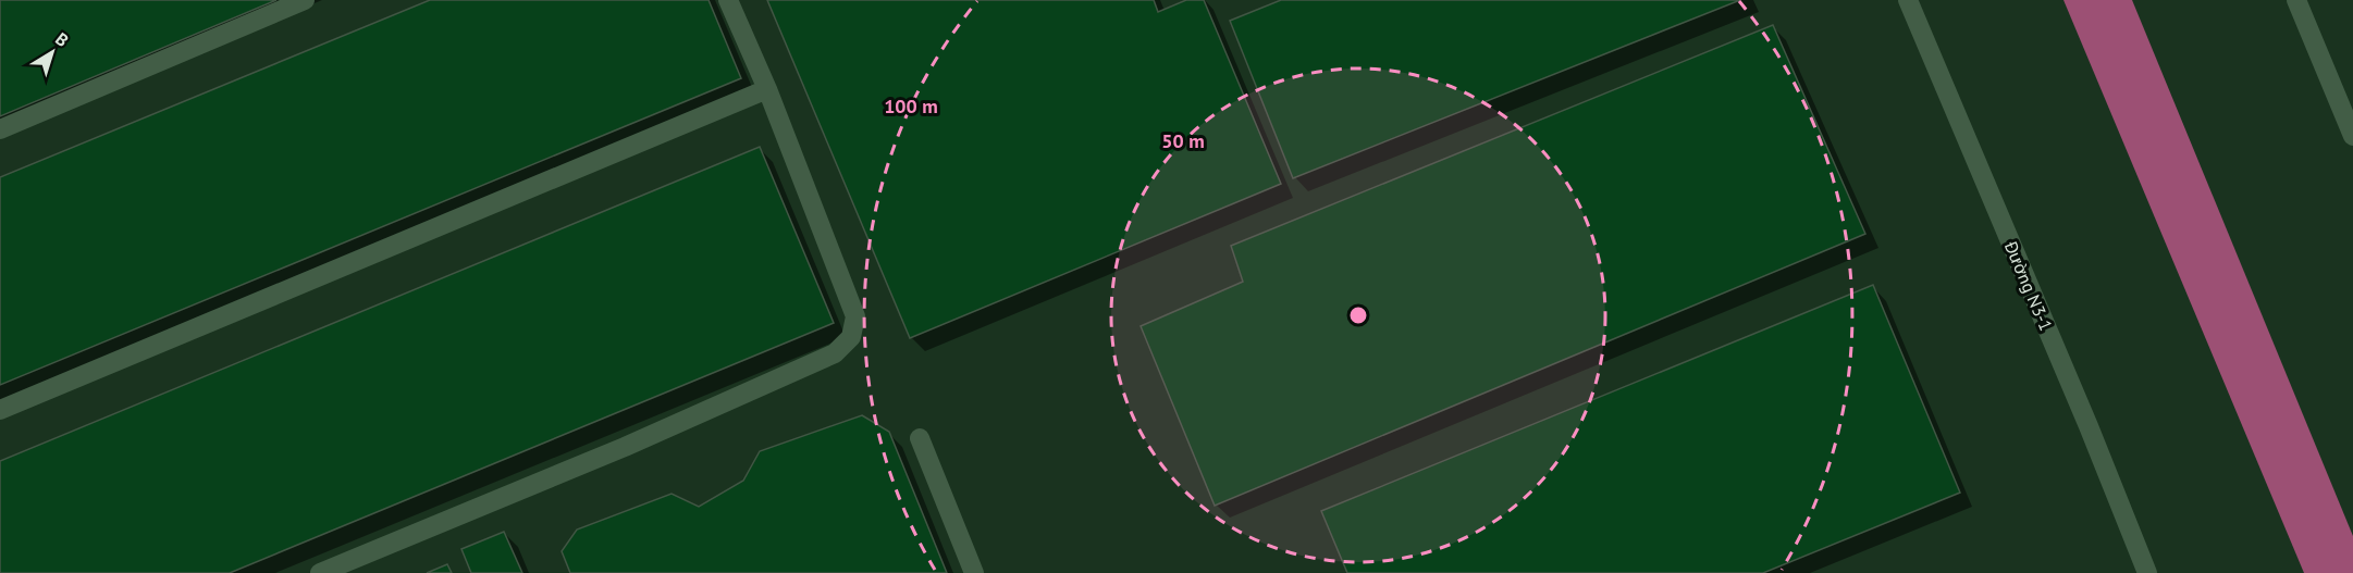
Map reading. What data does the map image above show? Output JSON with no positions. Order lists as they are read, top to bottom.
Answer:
{
  "streets": {
    "street": ["Đường N3-1"]
  },
  "north": "top right",
  "rings": ["100 m", "50 m"]
}
